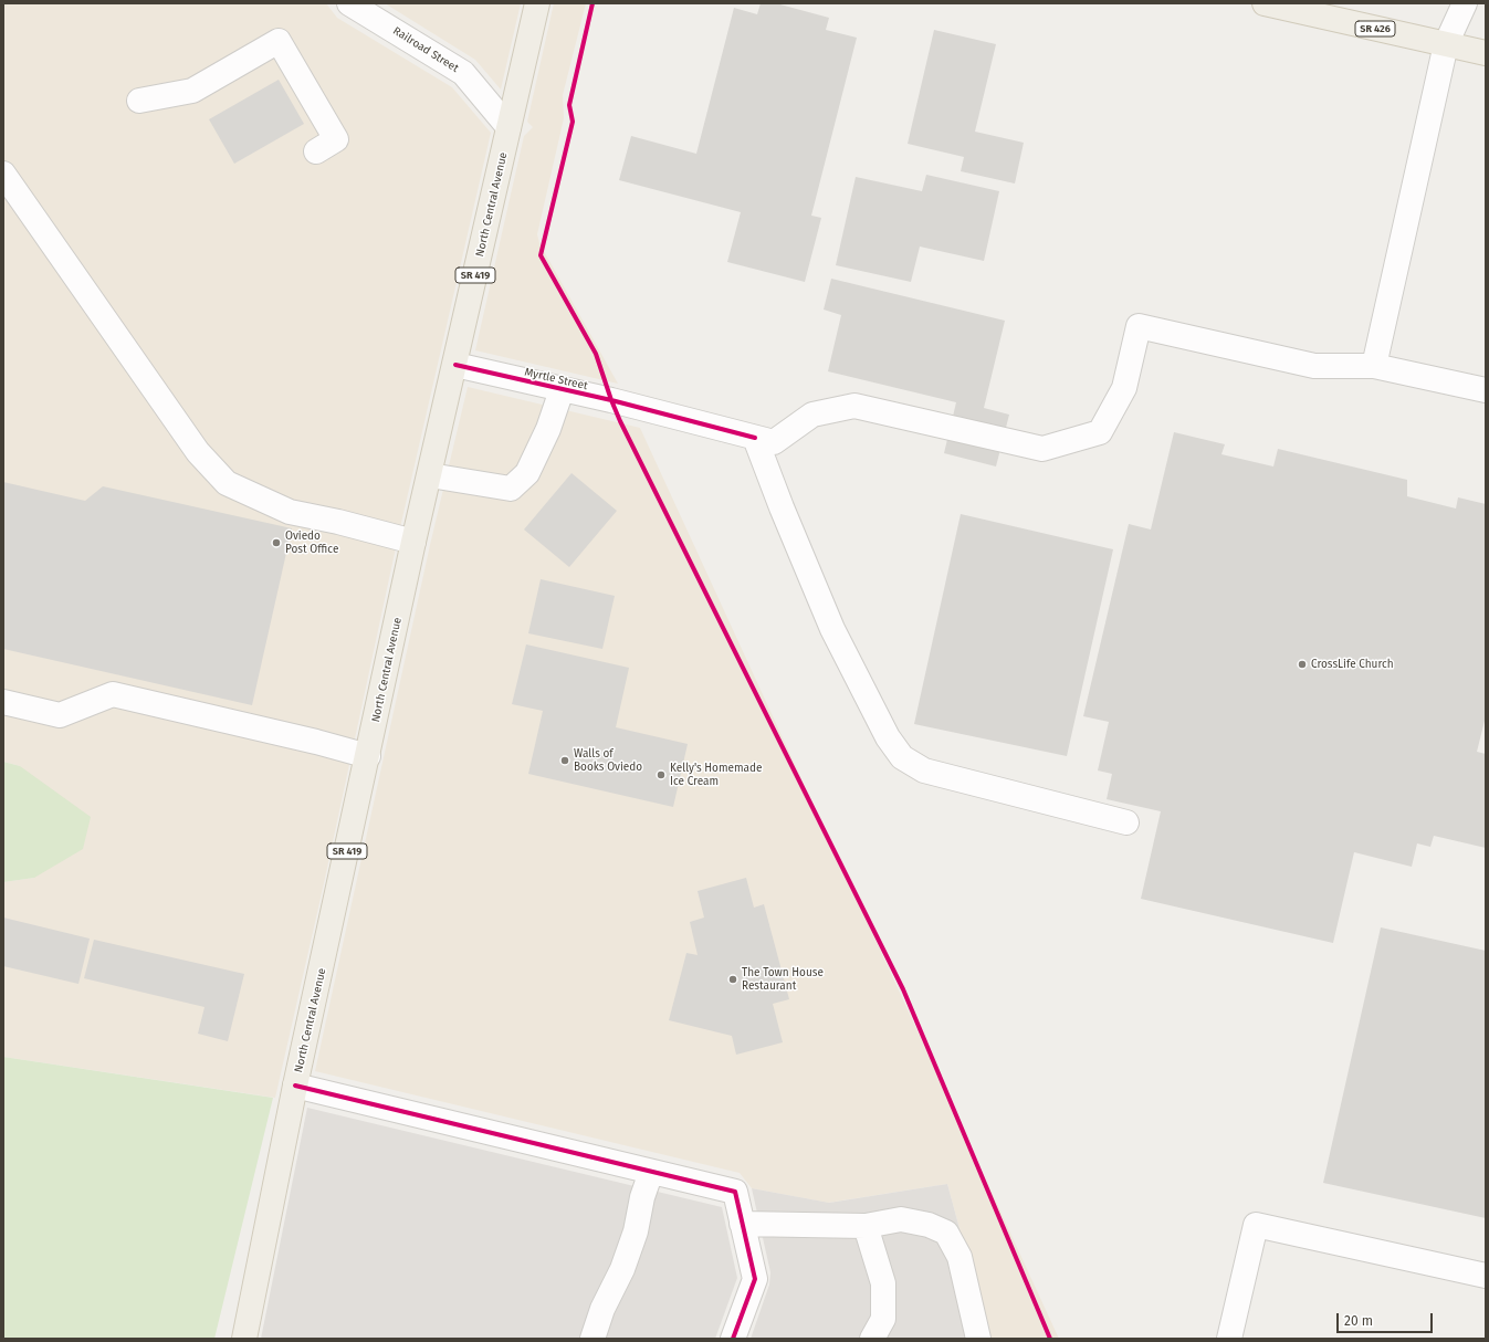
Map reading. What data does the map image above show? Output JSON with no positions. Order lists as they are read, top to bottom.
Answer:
{
  "streets": {
    "main road": ["SR 426", "North Central Avenue", "SR 419"],
    "street": ["Railroad Street", "Myrtle Street"]
  },
  "crossings": [
    ["Railroad Street", "North Central Avenue"],
    ["North Central Avenue", "Myrtle Street"]
  ],
  "places": [
    "Oviedo Post Office",
    "CrossLife Church",
    "Walls of Books Oviedo",
    "Kelly's Homemade Ice Cream",
    "The Town House Restaurant"
  ],
  "scale_bar": "20 m"
}
